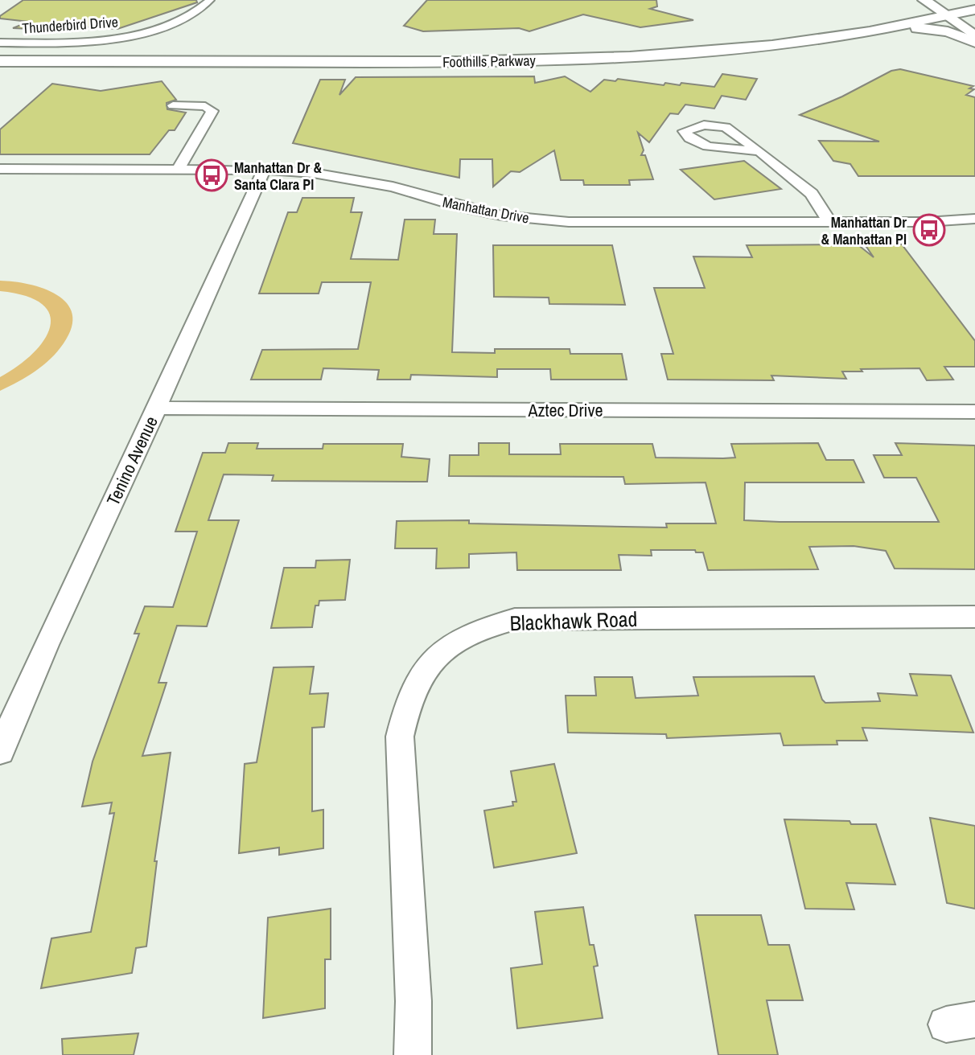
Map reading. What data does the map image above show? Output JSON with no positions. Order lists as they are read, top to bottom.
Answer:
{
  "streets": {
    "highway": ["Foothills Parkway"],
    "street": [
      "Thunderbird Drive",
      "Manhattan Drive",
      "Aztec Drive",
      "Tenino Avenue",
      "Blackhawk Road"
    ]
  },
  "crossings": [
    ["Manhattan Drive", "Tenino Avenue"],
    ["Aztec Drive", "Tenino Avenue"]
  ],
  "places": {
    "bus stop": ["Manhattan Dr & Santa Clara Pl", "Manhattan Dr & Manhattan Pl"]
  }
}
